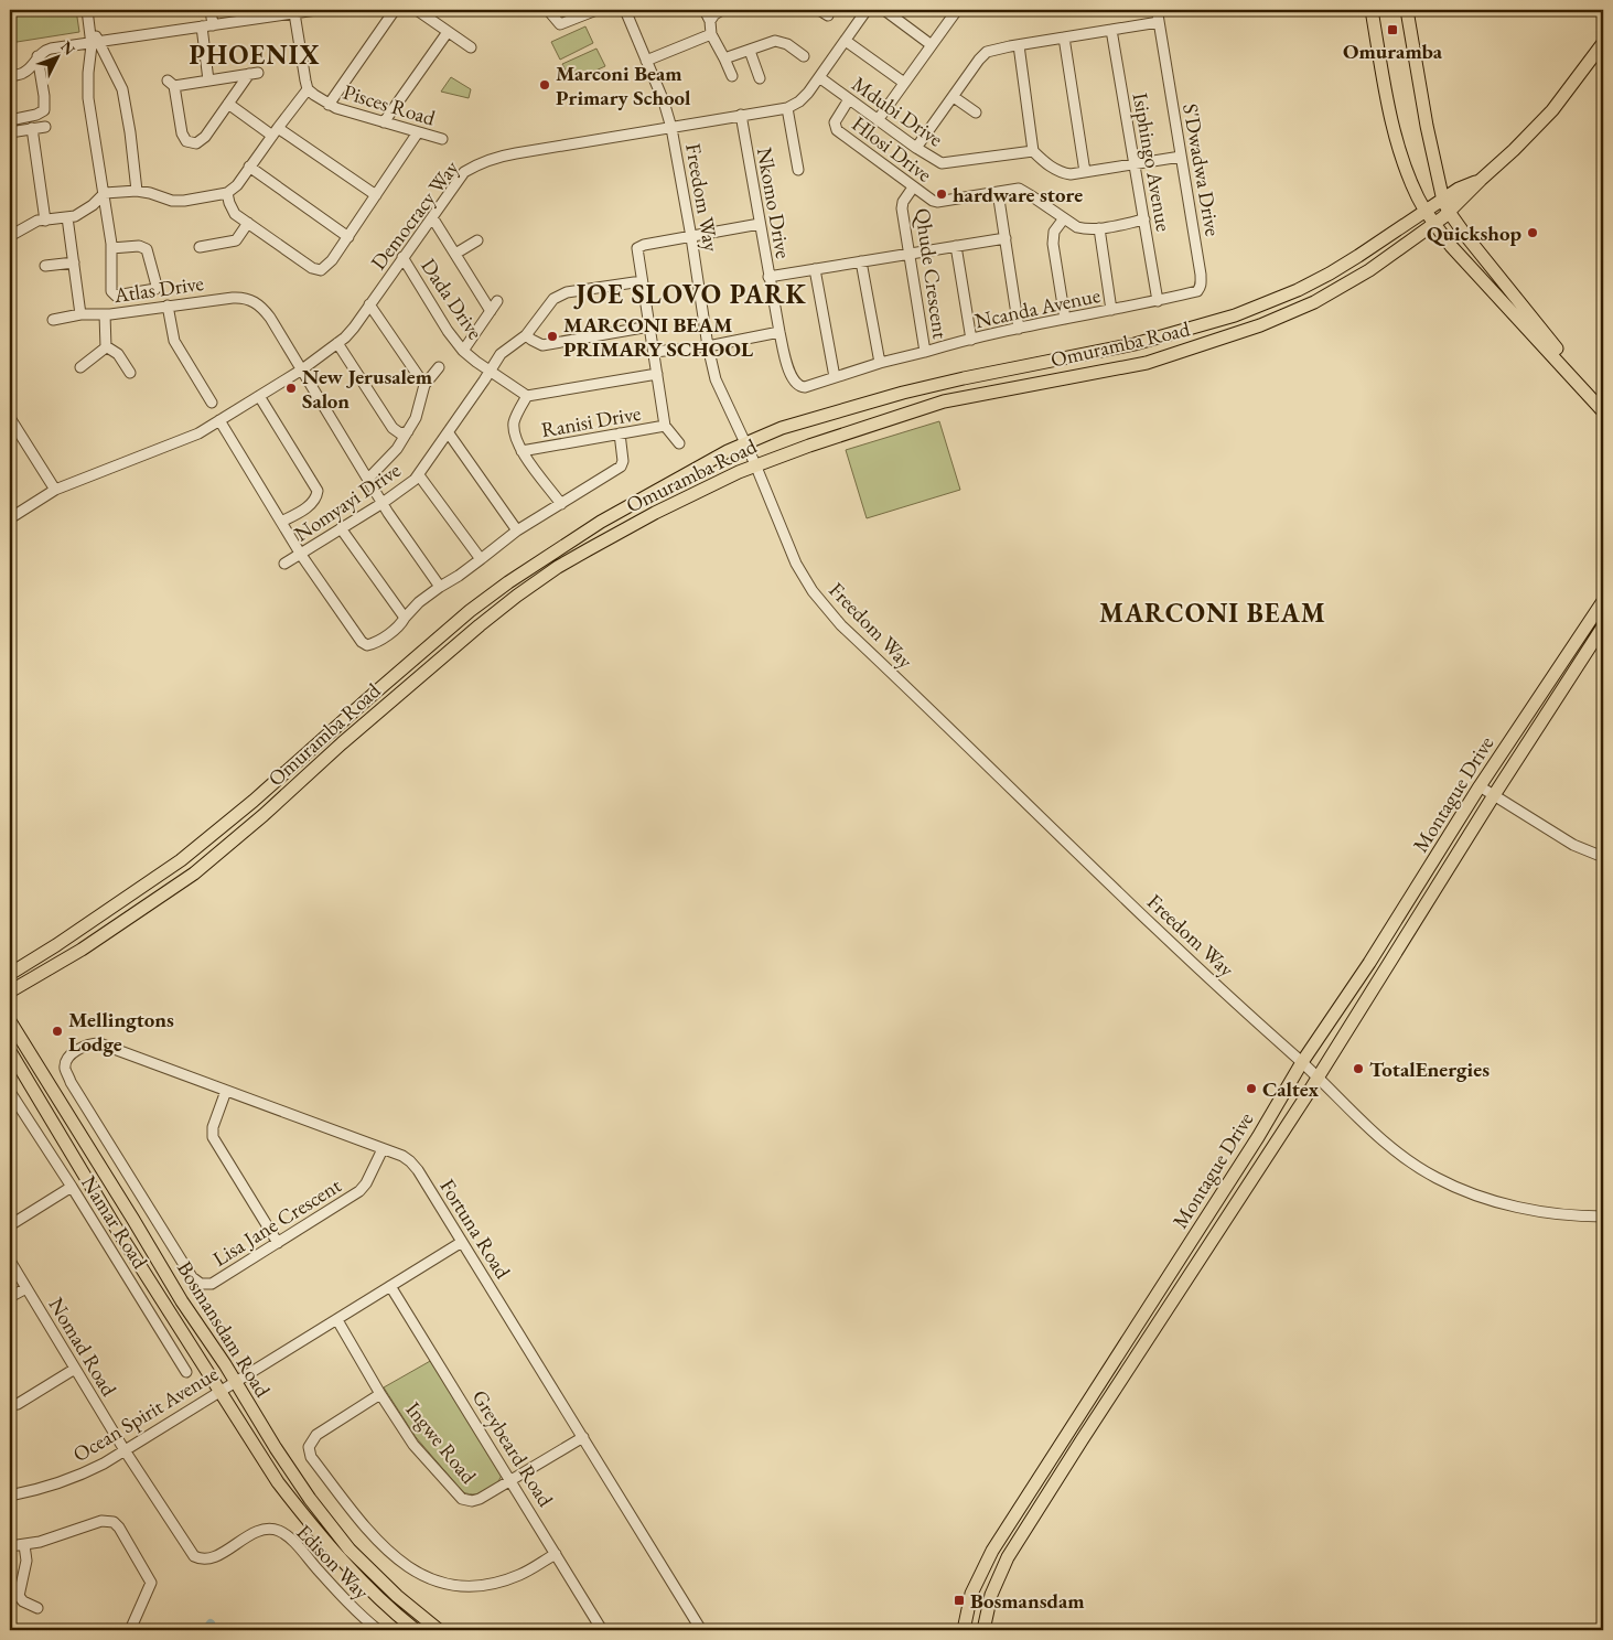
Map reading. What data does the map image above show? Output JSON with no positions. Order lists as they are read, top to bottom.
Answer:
{
  "streets": {
    "main road": ["Omuramba Road", "Montague Drive", "Bosmansdam Road"],
    "street": [
      "Pisces Road",
      "Mdubi Drive",
      "Hlosi Drive",
      "Isiphingo Avenue",
      "S'Dwadwa Drive",
      "Freedom Way",
      "Nkomo Drive",
      "Democracy Way",
      "Qhude Crescent",
      "Atlas Drive",
      "Dada Drive",
      "Ncanda Avenue",
      "Ranisi Drive",
      "Nomyayi Drive",
      "Namar Road",
      "Lisa Jane Crescent",
      "Fortuna Road",
      "Nomad Road",
      "Ocean Spirit Avenue",
      "Ingwe Road",
      "Greybeard Road",
      "Edison Way"
    ]
  },
  "crossings": [
    ["Mdubi Drive", "Hlosi Drive"],
    ["Mdubi Drive", "Democracy Way"],
    ["Hlosi Drive", "Isiphingo Avenue"],
    ["Hlosi Drive", "Qhude Crescent"],
    ["Isiphingo Avenue", "S'Dwadwa Drive"],
    ["Isiphingo Avenue", "Ncanda Avenue"],
    ["S'Dwadwa Drive", "Ncanda Avenue"],
    ["Freedom Way", "Democracy Way"],
    ["Freedom Way", "Omuramba Road"],
    ["Freedom Way", "Montague Drive"],
    ["Nkomo Drive", "Democracy Way"],
    ["Nkomo Drive", "Qhude Crescent"],
    ["Democracy Way", "Atlas Drive"],
    ["Democracy Way", "Dada Drive"],
    ["Qhude Crescent", "Ncanda Avenue"],
    ["Atlas Drive", "Nomyayi Drive"],
    ["Dada Drive", "Nomyayi Drive"],
    ["Lisa Jane Crescent", "Fortuna Road"],
    ["Fortuna Road", "Ocean Spirit Avenue"],
    ["Fortuna Road", "Ingwe Road"],
    ["Bosmansdam Road", "Ocean Spirit Avenue"],
    ["Nomad Road", "Ocean Spirit Avenue"],
    ["Nomad Road", "Edison Way"],
    ["Ocean Spirit Avenue", "Ingwe Road"],
    ["Ocean Spirit Avenue", "Greybeard Road"],
    ["Ocean Spirit Avenue", "Edison Way"],
    ["Ingwe Road", "Greybeard Road"]
  ],
  "districts": ["PHOENIX", "JOE SLOVO PARK", "MARCONI BEAM"],
  "places": {
    "transit": ["Omuramba", "Bosmansdam"],
    "other": [
      "Marconi Beam Primary School",
      "hardware store",
      "Quickshop",
      "MARCONI BEAM PRIMARY SCHOOL",
      "New Jerusalem Salon",
      "Mellingtons Lodge",
      "TotalEnergies",
      "Caltex"
    ]
  },
  "north": "top right"
}
